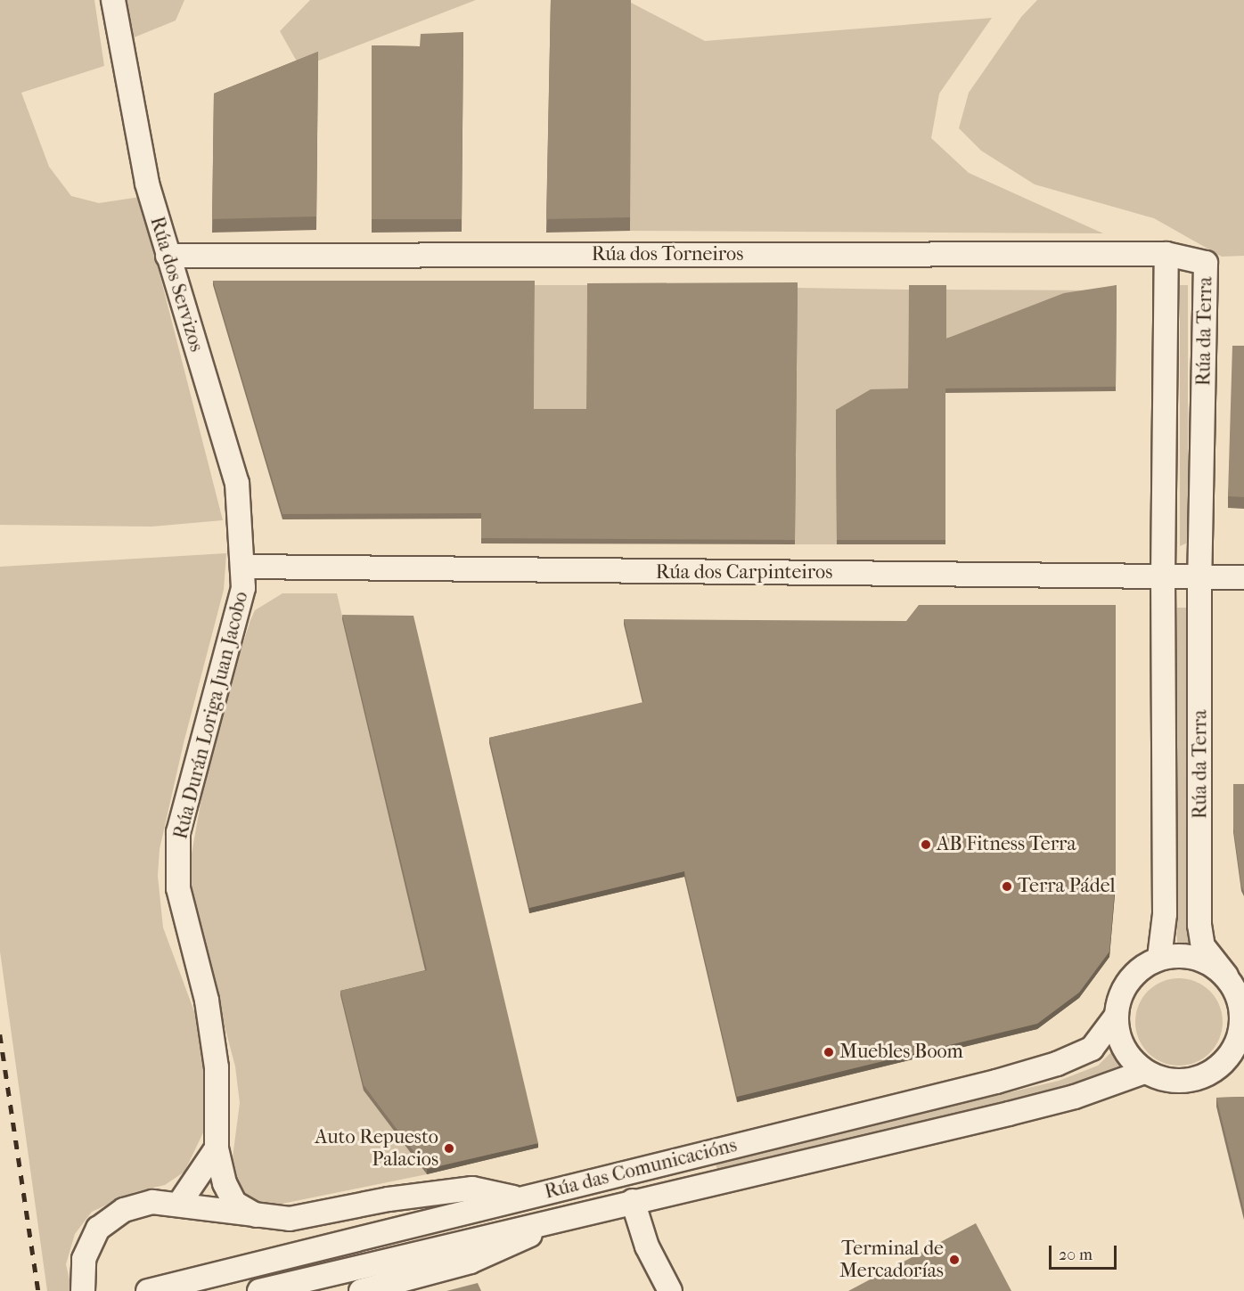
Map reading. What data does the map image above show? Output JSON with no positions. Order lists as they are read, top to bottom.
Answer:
{
  "streets": {
    "street": [
      "Rúa dos Torneiros",
      "Rúa dos Servizos",
      "Rúa da Terra",
      "Rúa dos Carpinteiros",
      "Rúa Durán Loriga Juan Jacobo",
      "Rúa das Comunicacións"
    ]
  },
  "crossings": [
    ["Rúa dos Torneiros", "Rúa dos Servizos"],
    ["Rúa dos Torneiros", "Rúa da Terra"],
    ["Rúa dos Servizos", "Rúa dos Carpinteiros"],
    ["Rúa dos Servizos", "Rúa Durán Loriga Juan Jacobo"],
    ["Rúa da Terra", "Rúa dos Carpinteiros"],
    ["Rúa da Terra", "Rúa das Comunicacións"],
    ["Rúa dos Carpinteiros", "Rúa Durán Loriga Juan Jacobo"]
  ],
  "places": [
    "AB Fitness Terra",
    "Terra Pádel",
    "Muebles Boom",
    "Auto Repuesto Palacios",
    "Terminal de Mercadorías"
  ],
  "scale_bar": "20 m"
}
